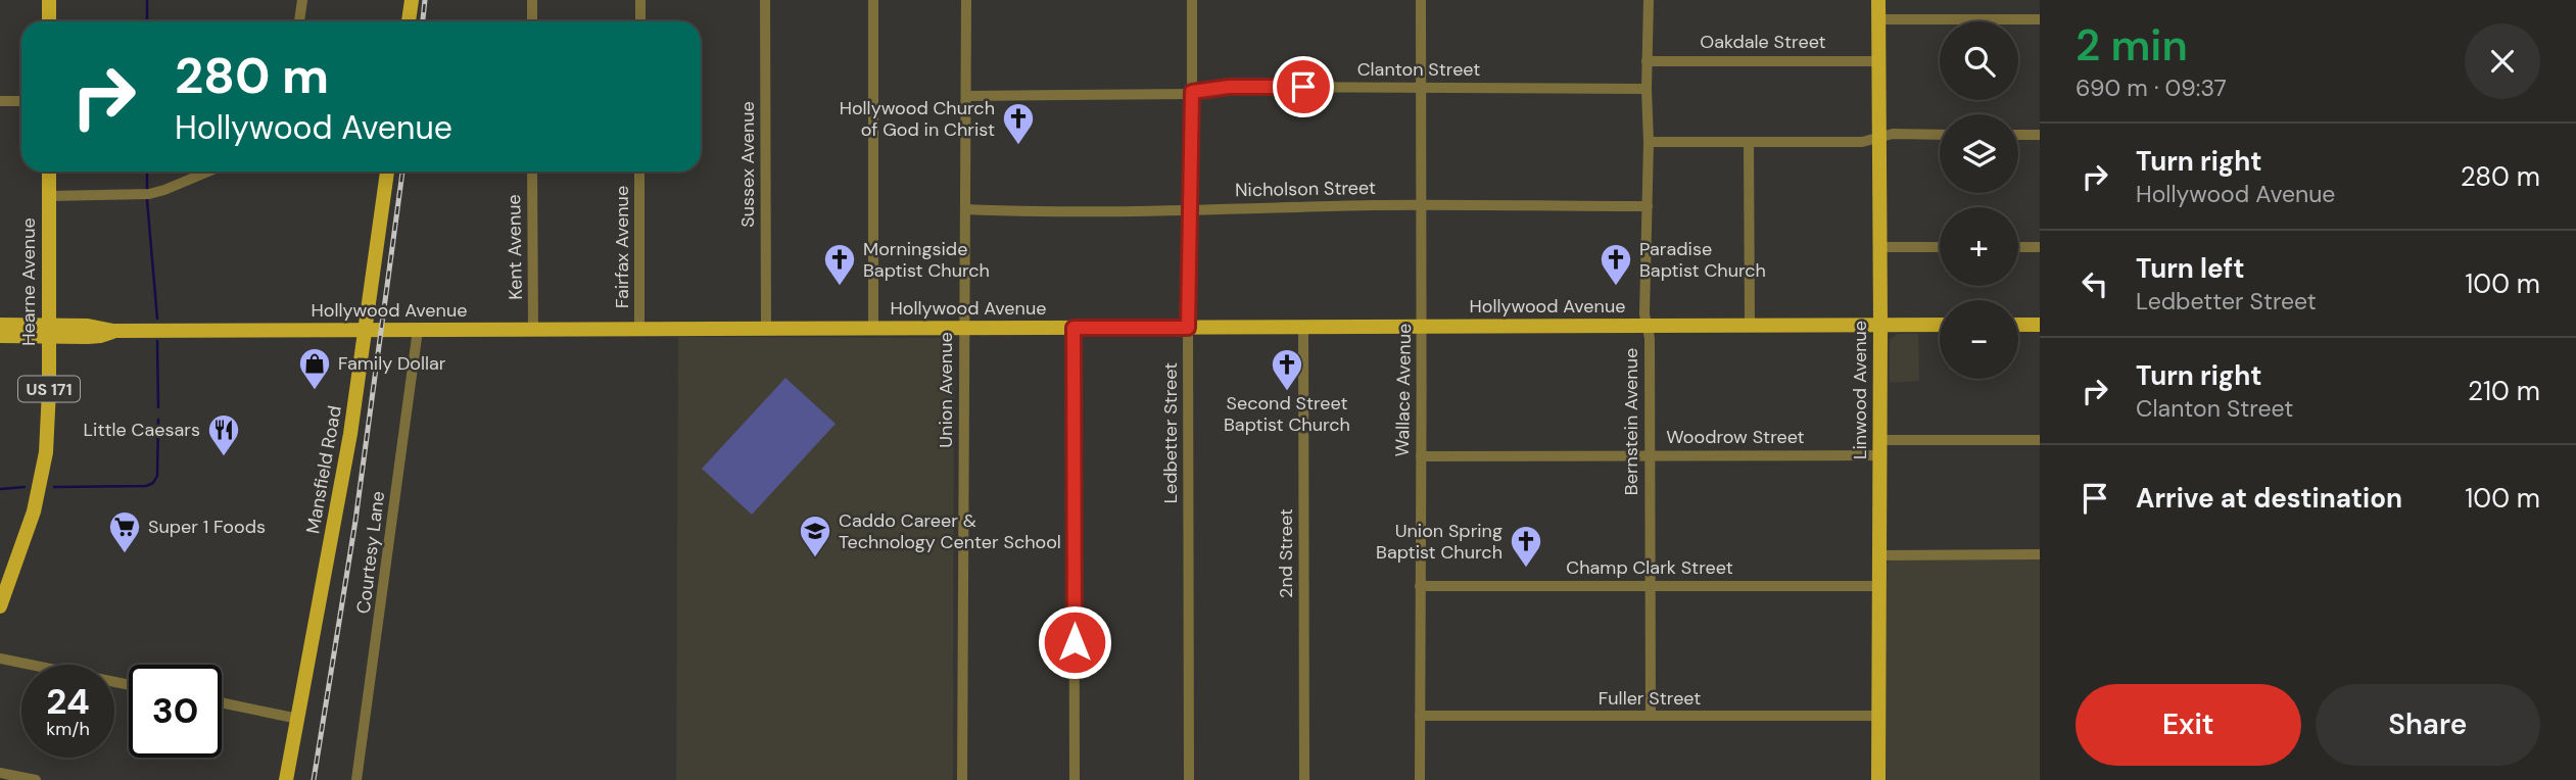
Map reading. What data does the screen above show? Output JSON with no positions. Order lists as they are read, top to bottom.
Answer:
{
  "streets": {
    "main road": [
      "Hearne Avenue",
      "Hollywood Avenue",
      "US 171",
      "Linwood Avenue",
      "Mansfield Road"
    ],
    "street": [
      "Oakdale Street",
      "Clanton Street",
      "Sussex Avenue",
      "Nicholson Street",
      "Kent Avenue",
      "Fairfax Avenue",
      "Union Avenue",
      "Wallace Avenue",
      "Bernstein Avenue",
      "Ledbetter Street",
      "Woodrow Street",
      "Courtesy Lane",
      "2nd Street",
      "Champ Clark Street",
      "Fuller Street"
    ]
  },
  "crossings": [
    ["Oakdale Street", "Linwood Avenue"],
    ["Oakdale Street", "Bernstein Avenue"],
    ["Clanton Street", "Union Avenue"],
    ["Clanton Street", "Wallace Avenue"],
    ["Clanton Street", "Bernstein Avenue"],
    ["Clanton Street", "Ledbetter Street"],
    ["Sussex Avenue", "Hollywood Avenue"],
    ["Nicholson Street", "Union Avenue"],
    ["Nicholson Street", "Wallace Avenue"],
    ["Nicholson Street", "Bernstein Avenue"],
    ["Nicholson Street", "Ledbetter Street"],
    ["Kent Avenue", "Hollywood Avenue"],
    ["Fairfax Avenue", "Hollywood Avenue"],
    ["Hearne Avenue", "Hollywood Avenue"],
    ["Hollywood Avenue", "Union Avenue"],
    ["Hollywood Avenue", "Wallace Avenue"],
    ["Hollywood Avenue", "Linwood Avenue"],
    ["Hollywood Avenue", "Bernstein Avenue"],
    ["Hollywood Avenue", "Ledbetter Street"],
    ["Hollywood Avenue", "Mansfield Road"],
    ["Hollywood Avenue", "Courtesy Lane"],
    ["Hollywood Avenue", "2nd Street"],
    ["Wallace Avenue", "Woodrow Street"],
    ["Wallace Avenue", "Champ Clark Street"],
    ["Wallace Avenue", "Fuller Street"],
    ["Linwood Avenue", "Woodrow Street"],
    ["Linwood Avenue", "Champ Clark Street"],
    ["Linwood Avenue", "Fuller Street"],
    ["Bernstein Avenue", "Woodrow Street"],
    ["Bernstein Avenue", "Champ Clark Street"],
    ["Bernstein Avenue", "Fuller Street"]
  ],
  "places": {
    "church": [
      "Hollywood Church of God in Christ",
      "Morningside Baptist Church",
      "Paradise Baptist Church",
      "Second Street Baptist Church",
      "Union Spring Baptist Church"
    ],
    "shop": ["Family Dollar"],
    "restaurant": ["Little Caesars"],
    "supermarket": ["Super 1 Foods"],
    "school or university": ["Caddo Career & Technology Center School"]
  },
  "page": {
    "heading": ["2 min", "690 m · 09:37"],
    "map_buttons": ["+", "−"],
    "turn": ["280 m", "Hollywood Avenue"],
    "list": [
      {
        "name": "Turn right",
        "note": "Hollywood Avenue",
        "value": "280 m"
      },
      {
        "name": "Turn left",
        "note": "Ledbetter Street",
        "value": "100 m"
      },
      {
        "name": "Turn right",
        "note": "Clanton Street",
        "value": "210 m"
      },
      {
        "name": "Arrive at destination",
        "value": "100 m"
      }
    ],
    "speed": "24 km/h",
    "limit": "30",
    "buttons": ["Exit", "Share"]
  }
}
